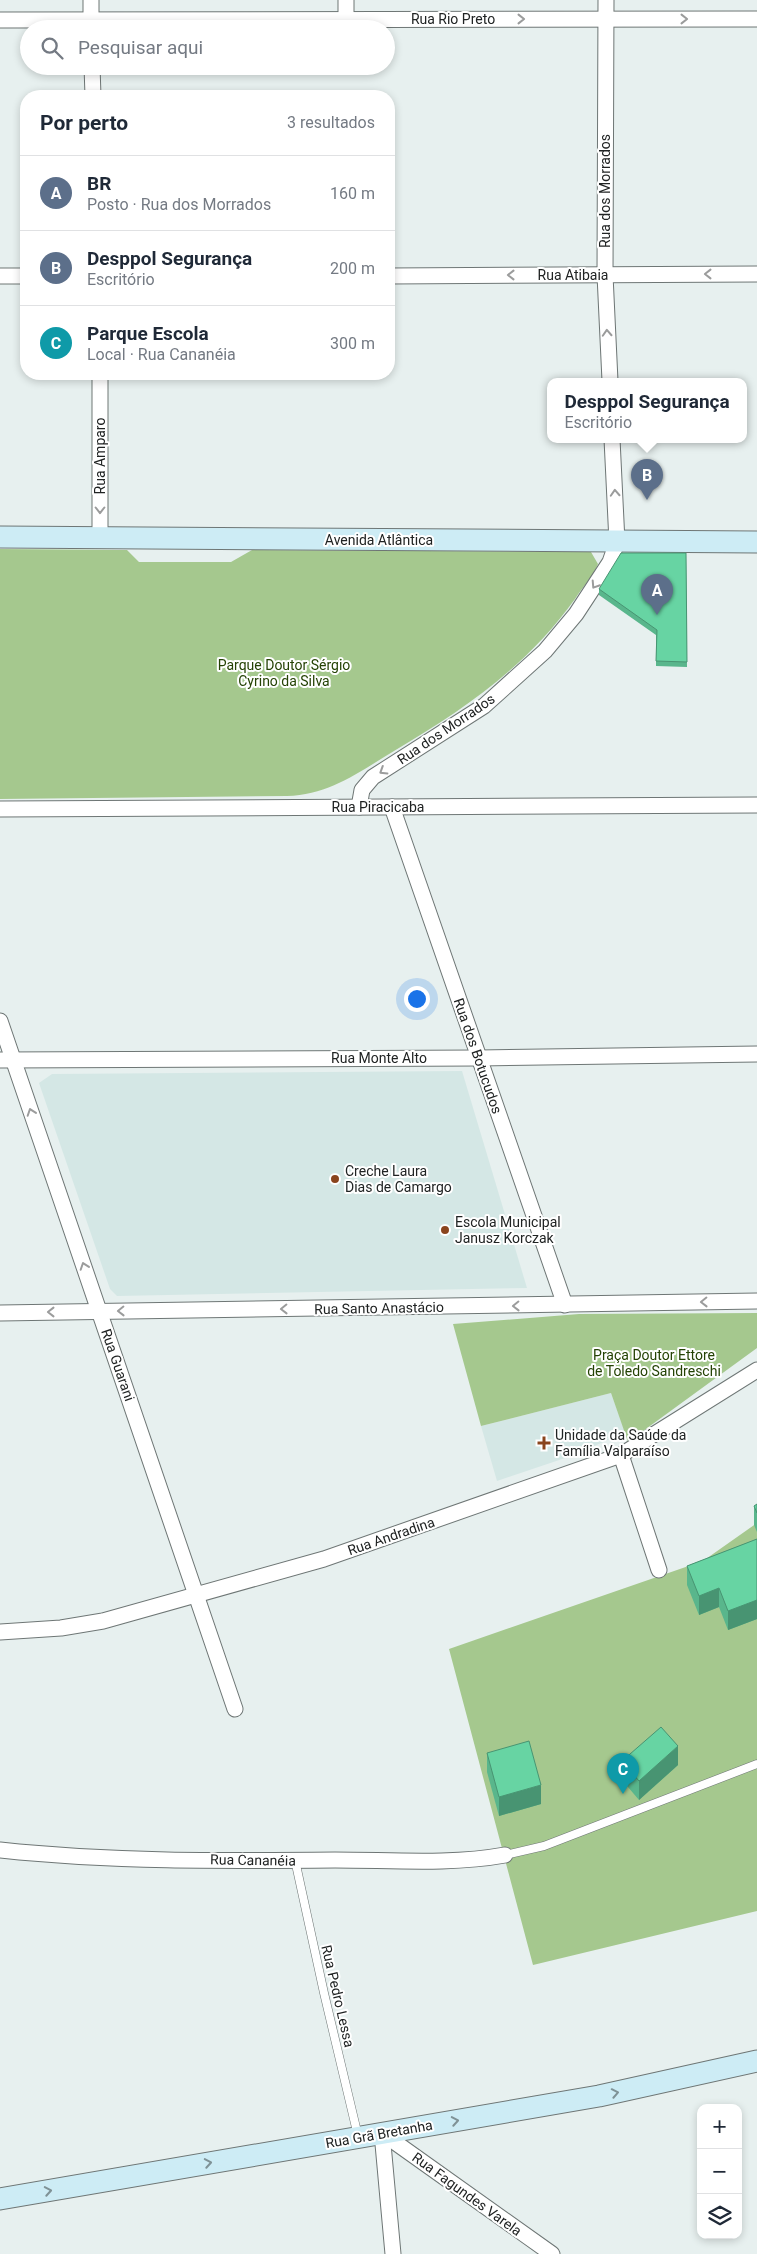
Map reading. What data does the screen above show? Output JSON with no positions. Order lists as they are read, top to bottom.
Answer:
{
  "streets": {
    "street": [
      "Rua Rio Preto",
      "Rua dos Morrados",
      "Rua Atibaia",
      "Rua Amparo",
      "Avenida Atlântica",
      "Rua Piracicaba",
      "Rua dos Botucudos",
      "Rua Monte Alto",
      "Rua Santo Anastácio",
      "Rua Guarani",
      "Rua Andradina",
      "Rua Cananéia",
      "Rua Grã Bretanha",
      "Rua Fagundes Varela"
    ],
    "lane": ["Rua Pedro Lessa"]
  },
  "crossings": [
    ["Rua Rio Preto", "Rua dos Morrados"],
    ["Rua dos Morrados", "Rua Atibaia"],
    ["Rua dos Morrados", "Avenida Atlântica"],
    ["Rua dos Morrados", "Rua Piracicaba"],
    ["Rua Amparo", "Avenida Atlântica"],
    ["Rua Piracicaba", "Rua dos Botucudos"],
    ["Rua dos Botucudos", "Rua Monte Alto"],
    ["Rua dos Botucudos", "Rua Santo Anastácio"],
    ["Rua Monte Alto", "Rua Guarani"],
    ["Rua Santo Anastácio", "Rua Guarani"],
    ["Rua Guarani", "Rua Andradina"],
    ["Rua Cananéia", "Rua Pedro Lessa"],
    ["Rua Pedro Lessa", "Rua Grã Bretanha"],
    ["Rua Grã Bretanha", "Rua Fagundes Varela"]
  ],
  "one_way": [
    "Rua Rio Preto",
    "Rua Atibaia",
    "Rua Amparo",
    "Rua Santo Anastácio",
    "Rua Guarani",
    "Rua Grã Bretanha"
  ],
  "parks": ["Parque Doutor Sérgio Cyrino da Silva", "Praça Doutor Ettore de Toledo Sandreschi"],
  "places": {
    "other": ["Creche Laura Dias de Camargo", "Escola Municipal Janusz Korczak"],
    "health": ["Unidade da Saúde da Família Valparaíso"]
  },
  "page": {
    "search": "Pesquisar aqui",
    "heading": ["Por perto", "3 resultados"],
    "list": [
      {
        "mark": "A",
        "name": "BR",
        "note": "Posto · Rua dos Morrados",
        "value": "160 m"
      },
      {
        "mark": "B",
        "name": "Desppol Segurança",
        "note": "Escritório",
        "value": "200 m"
      },
      {
        "mark": "C",
        "name": "Parque Escola",
        "note": "Local · Rua Cananéia",
        "value": "300 m"
      }
    ],
    "popup": ["Desppol Segurança", "Escritório"],
    "pins": ["B", "A", "C"],
    "map_buttons": ["+", "−"]
  }
}
